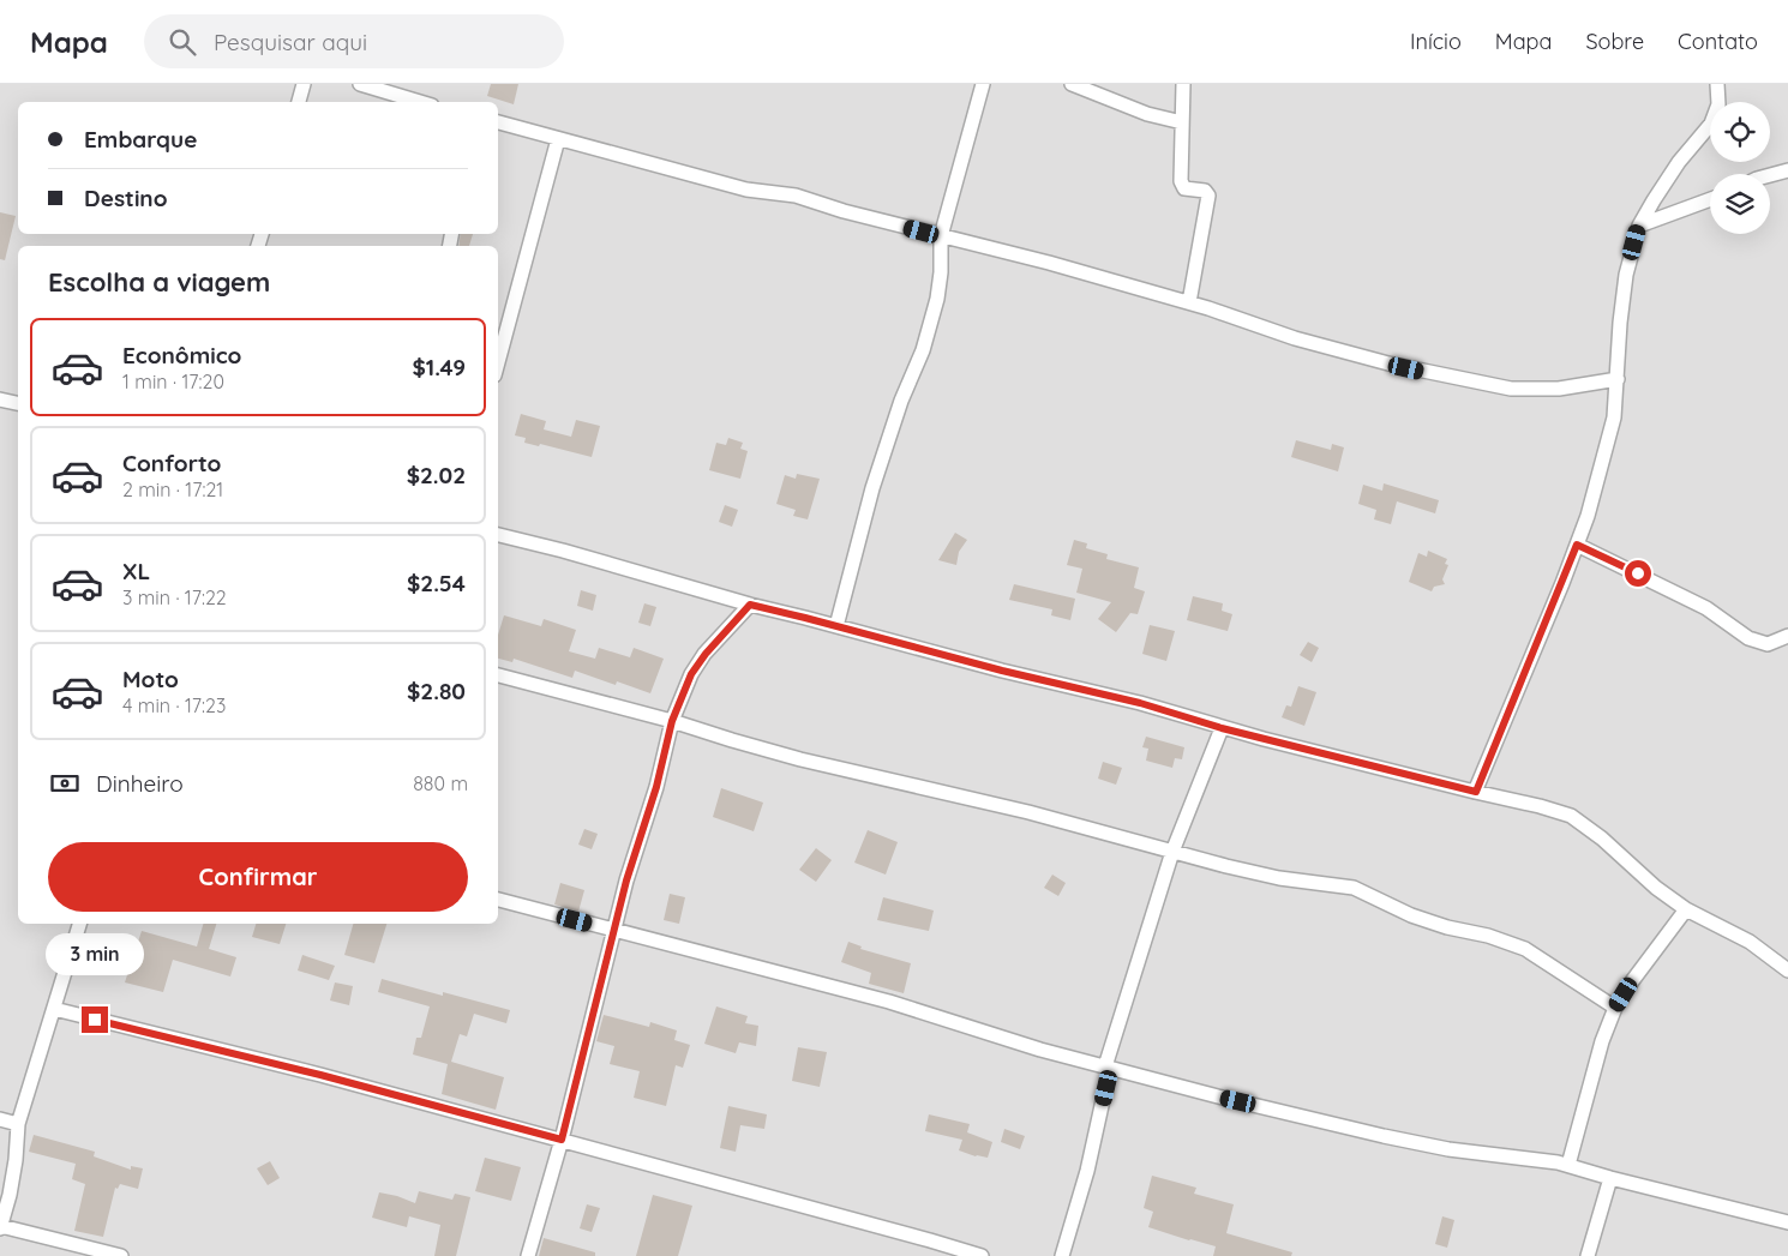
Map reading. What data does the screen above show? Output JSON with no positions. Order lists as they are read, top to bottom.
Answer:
{
  "page": {
    "header": "Mapa",
    "search": "Pesquisar aqui",
    "nav": [
      "Início",
      "Mapa",
      "Sobre",
      "Contato"
    ],
    "banner": ["Embarque", "Destino"],
    "heading": "Escolha a viagem",
    "list": [
      {
        "name": "Econômico",
        "note": "1 min · 17:20",
        "value": "$1.49"
      },
      {
        "name": "Conforto",
        "note": "2 min · 17:21",
        "value": "$2.02"
      },
      {
        "name": "XL",
        "note": "3 min · 17:22",
        "value": "$2.54"
      },
      {
        "name": "Moto",
        "note": "4 min · 17:23",
        "value": "$2.80"
      }
    ],
    "pay": ["Dinheiro", "880 m"],
    "buttons": "Confirmar",
    "bubble": "3 min"
  }
}
